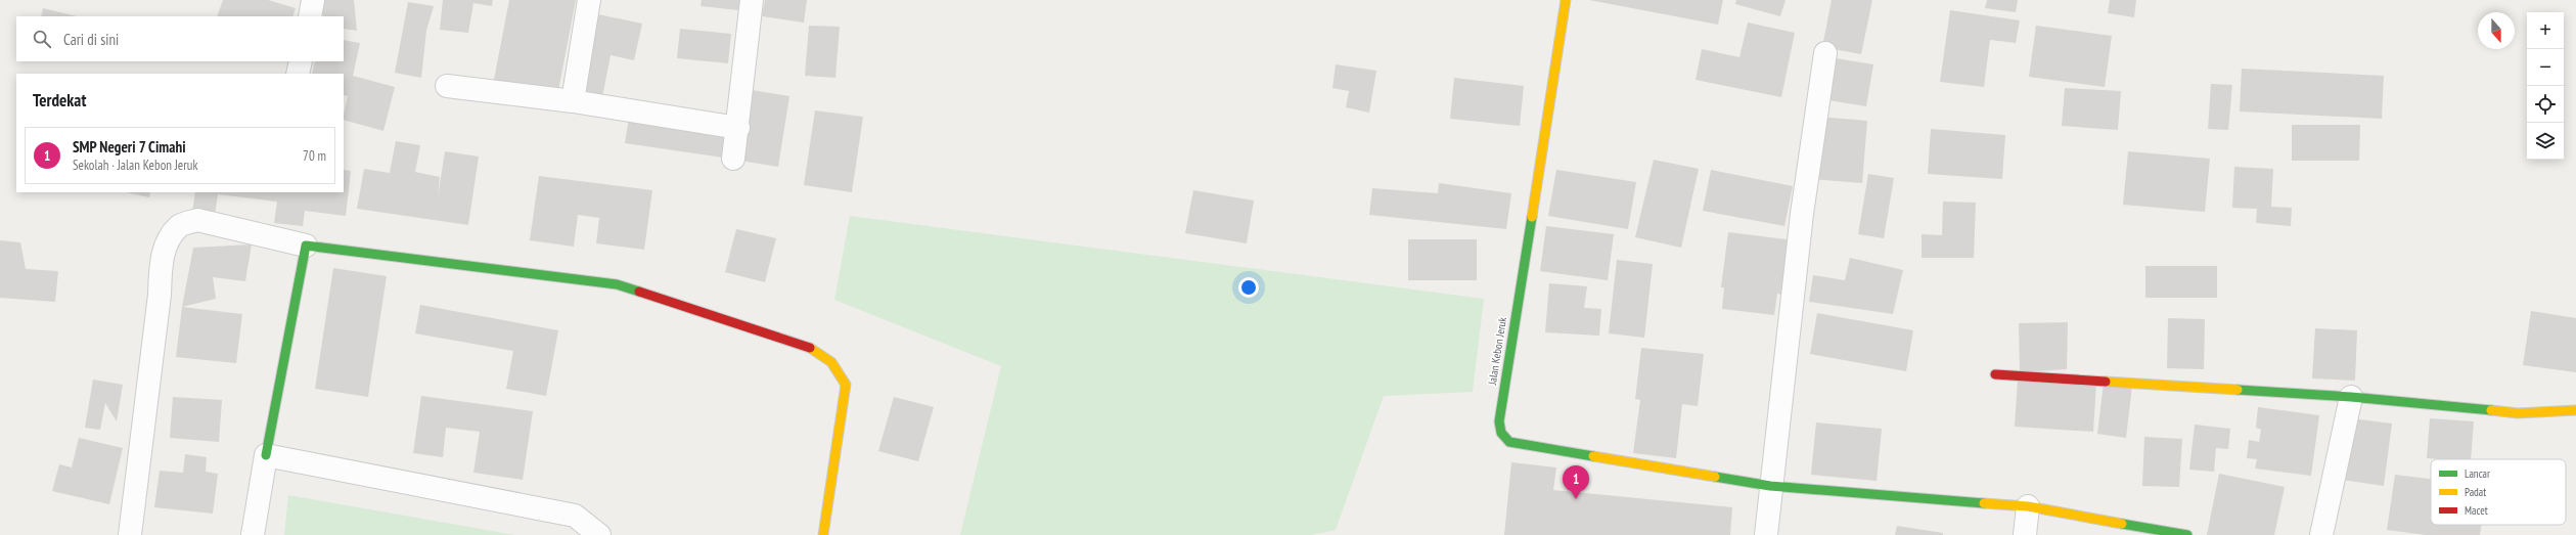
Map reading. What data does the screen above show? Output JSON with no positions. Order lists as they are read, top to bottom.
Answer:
{
  "streets": {
    "street": ["Jalan Kebon Jeruk"]
  },
  "legend": ["Lancar", "Padat", "Macet"],
  "north": "bottom",
  "page": {
    "map_buttons": ["+", "−"],
    "search": "Cari di sini",
    "heading": "Terdekat",
    "list": [
      {
        "mark": "1",
        "name": "SMP Negeri 7 Cimahi",
        "note": "Sekolah · Jalan Kebon Jeruk",
        "value": "70 m"
      }
    ],
    "pins": "1"
  }
}
